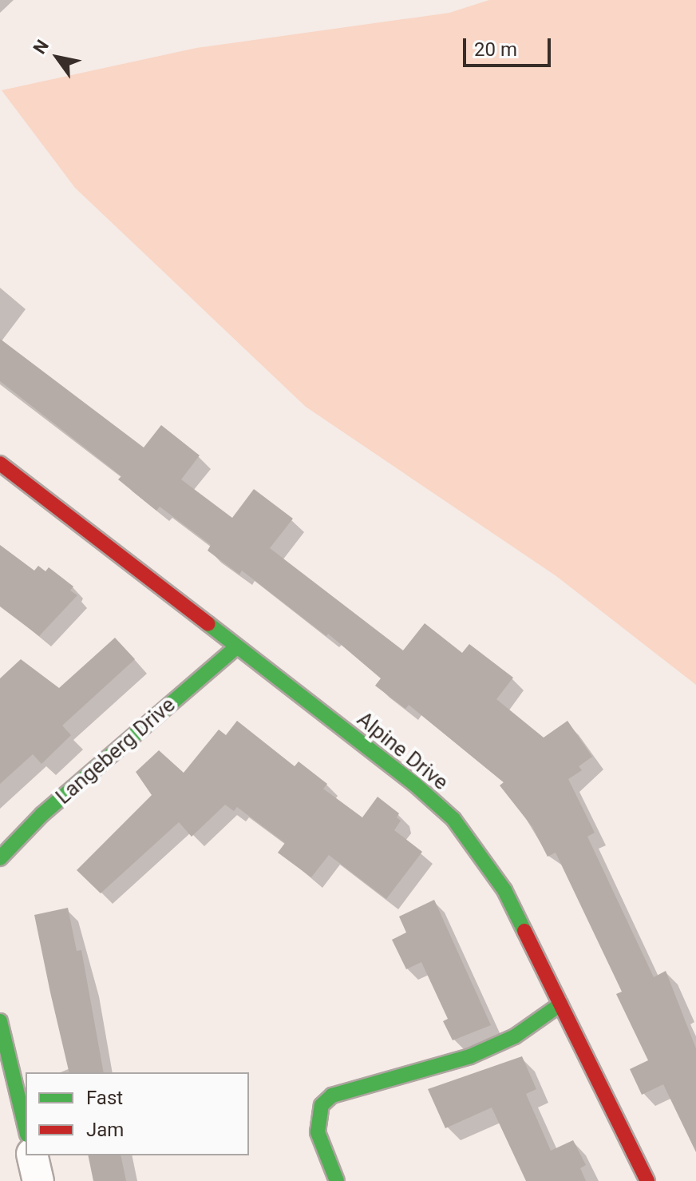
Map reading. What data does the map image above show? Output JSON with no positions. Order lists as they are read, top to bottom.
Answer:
{
  "streets": {
    "street": ["Langeberg Drive", "Alpine Drive"]
  },
  "crossings": [
    ["Langeberg Drive", "Alpine Drive"]
  ],
  "legend": ["Fast", "Jam"],
  "scale_bar": "20 m",
  "north": "top left"
}
